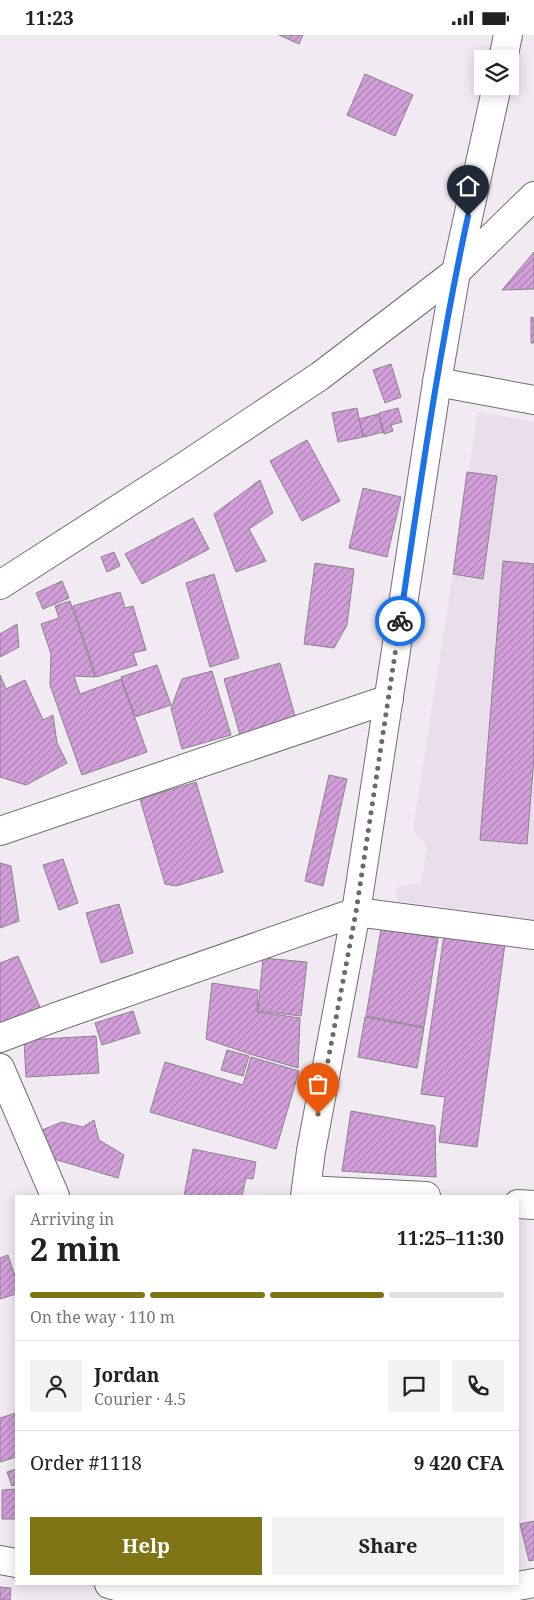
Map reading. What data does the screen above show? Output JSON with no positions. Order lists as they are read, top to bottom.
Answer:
{
  "page": {
    "status": "11:23",
    "heading": ["2 min", "Arriving in", "11:25–11:30"],
    "panel": [
      "Jordan",
      "Courier · 4.5",
      "Order #1118",
      "9 420 CFA"
    ],
    "bar": "On the way · 110 m",
    "buttons": ["Help", "Share"]
  }
}
